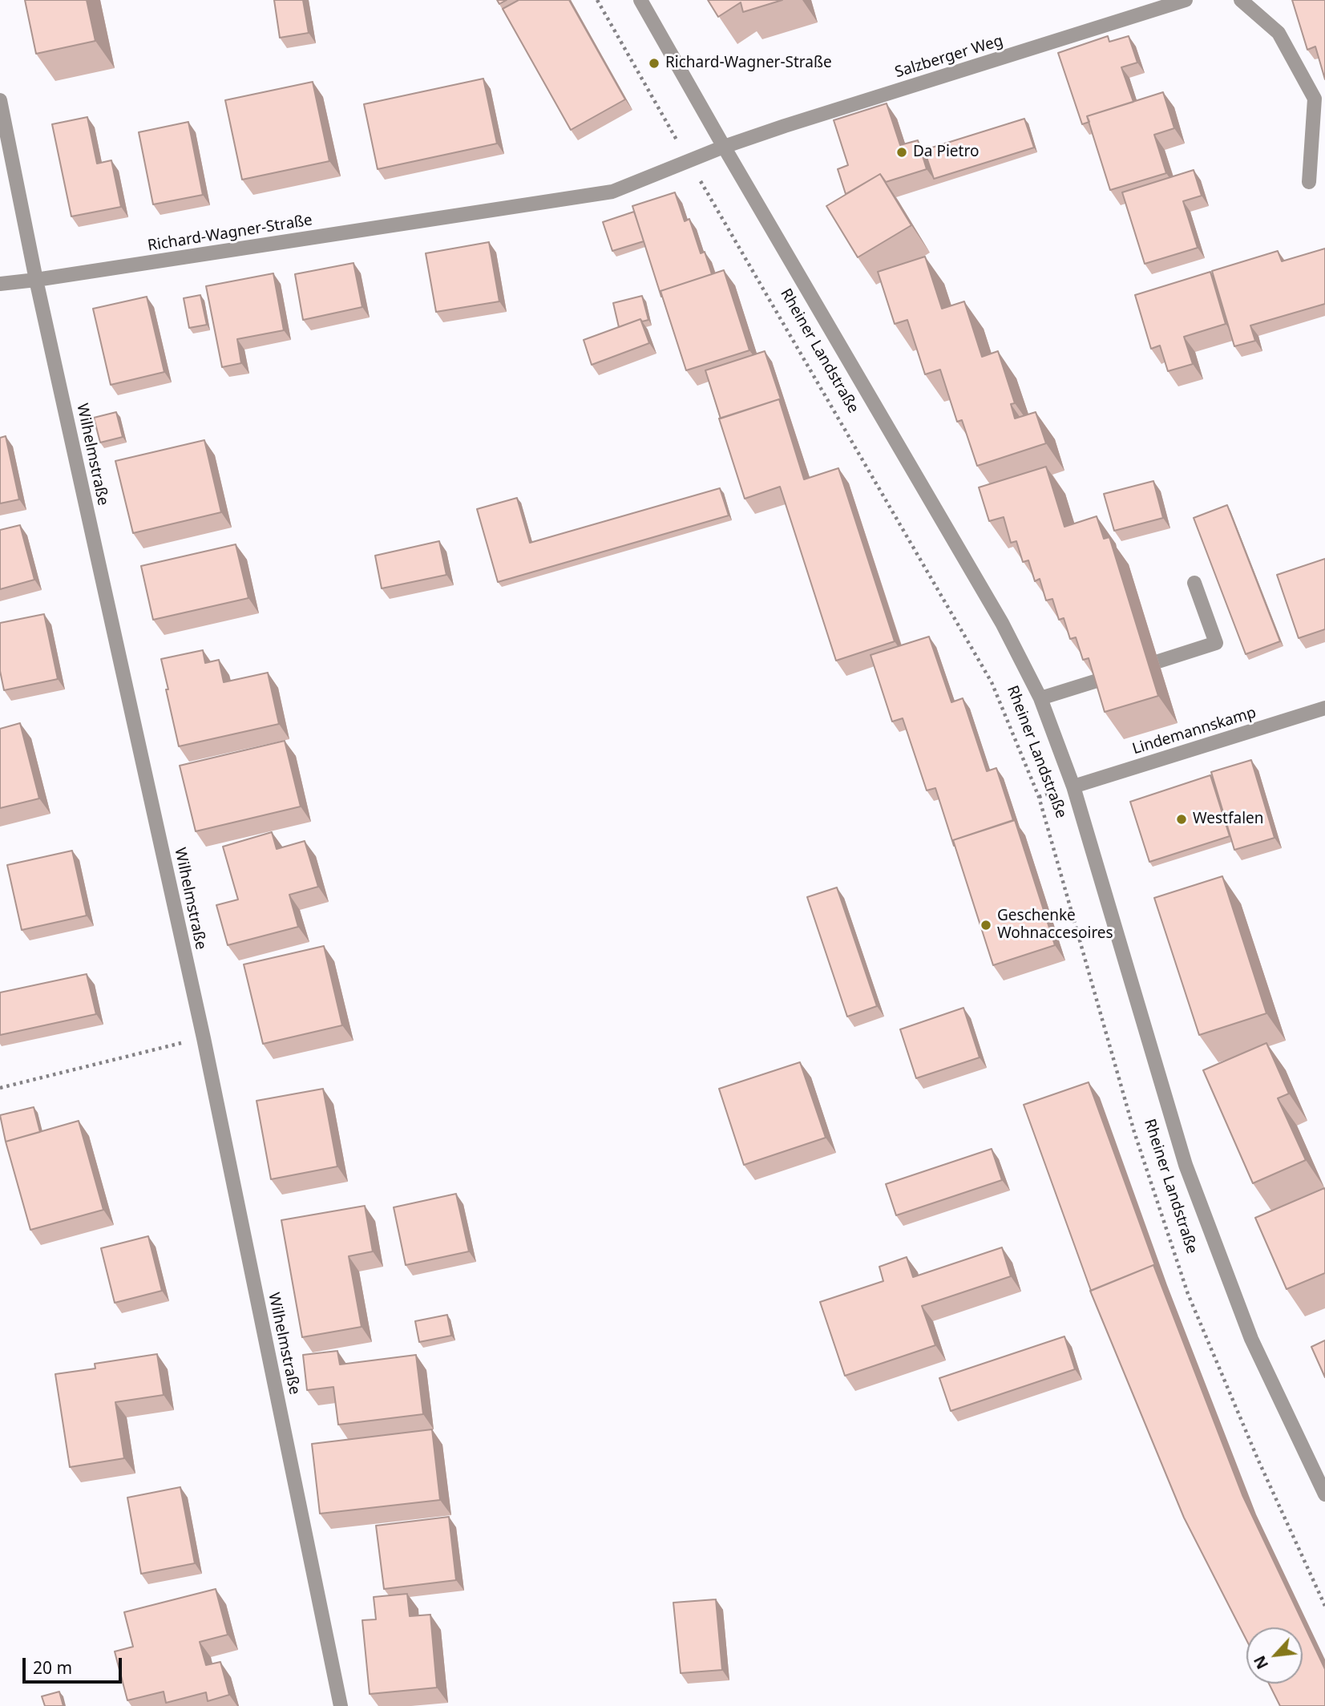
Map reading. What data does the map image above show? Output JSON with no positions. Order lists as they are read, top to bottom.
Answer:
{
  "streets": {
    "street": [
      "Salzberger Weg",
      "Richard-Wagner-Straße",
      "Rheiner Landstraße",
      "Wilhelmstraße",
      "Lindemannskamp"
    ]
  },
  "crossings": [
    ["Salzberger Weg", "Richard-Wagner-Straße"],
    ["Salzberger Weg", "Rheiner Landstraße"],
    ["Richard-Wagner-Straße", "Rheiner Landstraße"],
    ["Richard-Wagner-Straße", "Wilhelmstraße"],
    ["Rheiner Landstraße", "Lindemannskamp"]
  ],
  "places": [
    "Richard-Wagner-Straße",
    "Da Pietro",
    "Westfalen",
    "Geschenke Wohnaccesoires"
  ],
  "scale_bar": "20 m",
  "north": "bottom left"
}
